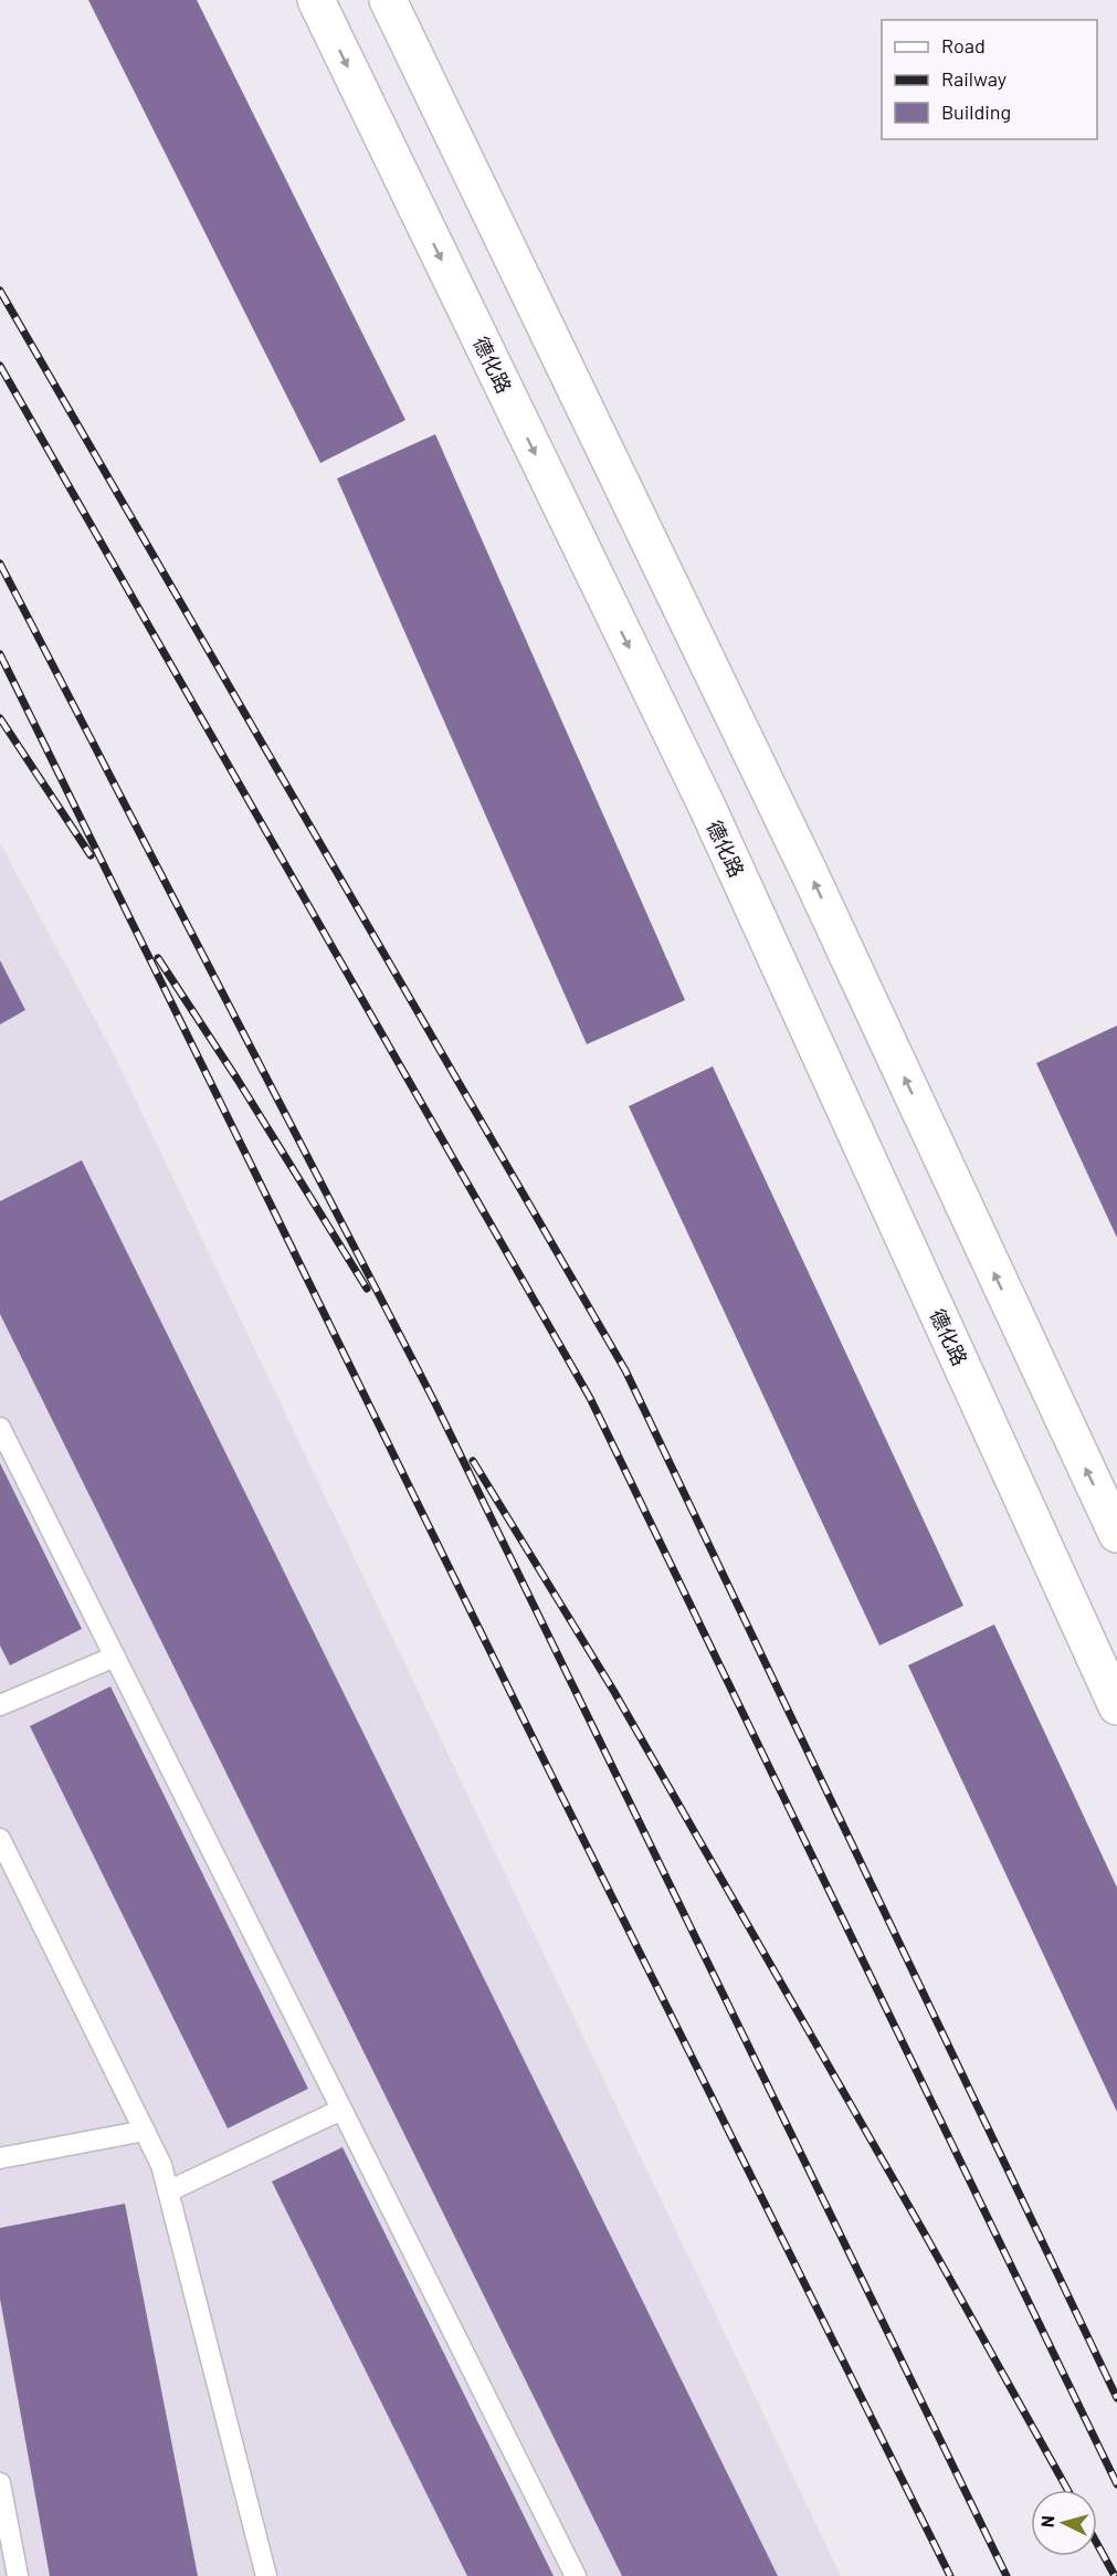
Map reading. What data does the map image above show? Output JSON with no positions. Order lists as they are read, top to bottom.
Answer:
{
  "streets": {
    "main road": ["德化路"]
  },
  "legend": ["Road", "Railway", "Building"],
  "north": "left"
}
